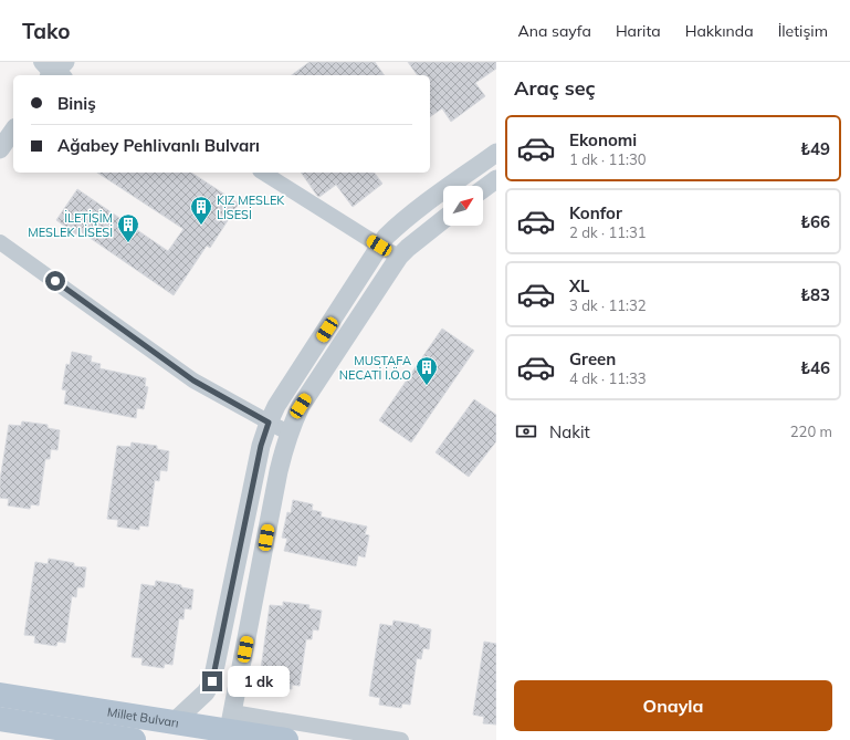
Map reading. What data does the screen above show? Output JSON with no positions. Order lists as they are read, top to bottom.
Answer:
{
  "streets": {
    "main road": ["Millet Bulvarı"]
  },
  "places": {
    "building": ["KIZ MESLEK LİSESİ", "İLETİŞİM MESLEK LİSESİ", "MUSTAFA NECATİ İ.Ö.O"]
  },
  "north": "top right",
  "page": {
    "header": "Tako",
    "nav": [
      "Ana sayfa",
      "Harita",
      "Hakkında",
      "İletişim"
    ],
    "heading": "Araç seç",
    "banner": ["Biniş", "Ağabey Pehlivanlı Bulvarı"],
    "list": [
      {
        "name": "Ekonomi",
        "note": "1 dk · 11:30",
        "value": "₺49"
      },
      {
        "name": "Konfor",
        "note": "2 dk · 11:31",
        "value": "₺66"
      },
      {
        "name": "XL",
        "note": "3 dk · 11:32",
        "value": "₺83"
      },
      {
        "name": "Green",
        "note": "4 dk · 11:33",
        "value": "₺46"
      }
    ],
    "pay": ["Nakit", "220 m"],
    "bubble": "1 dk",
    "buttons": "Onayla"
  }
}
